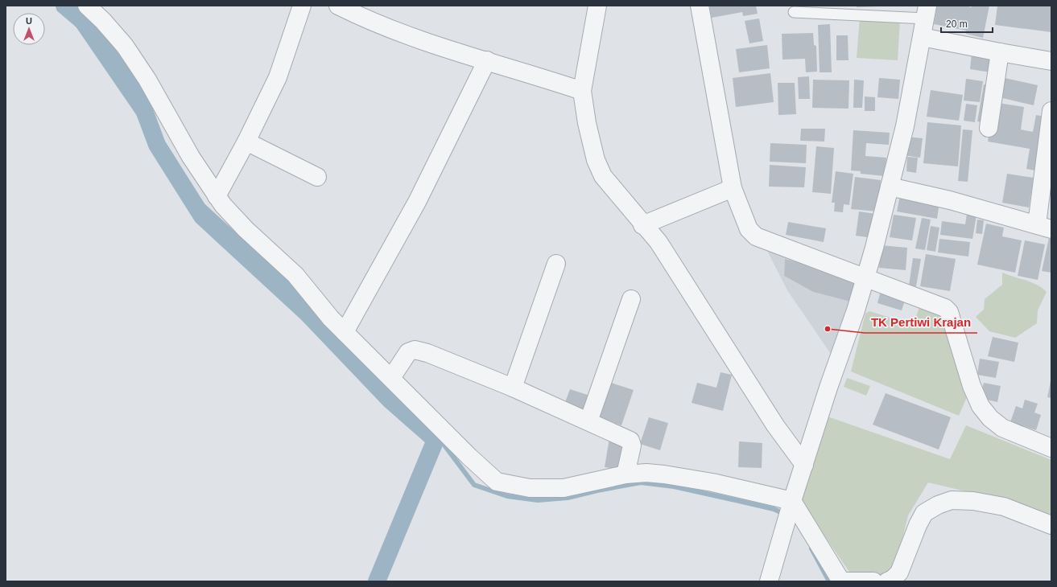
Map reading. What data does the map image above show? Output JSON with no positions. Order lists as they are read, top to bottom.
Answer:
{
  "places": ["TK Pertiwi Krajan"],
  "scale_bar": "20 m",
  "north": "top"
}
